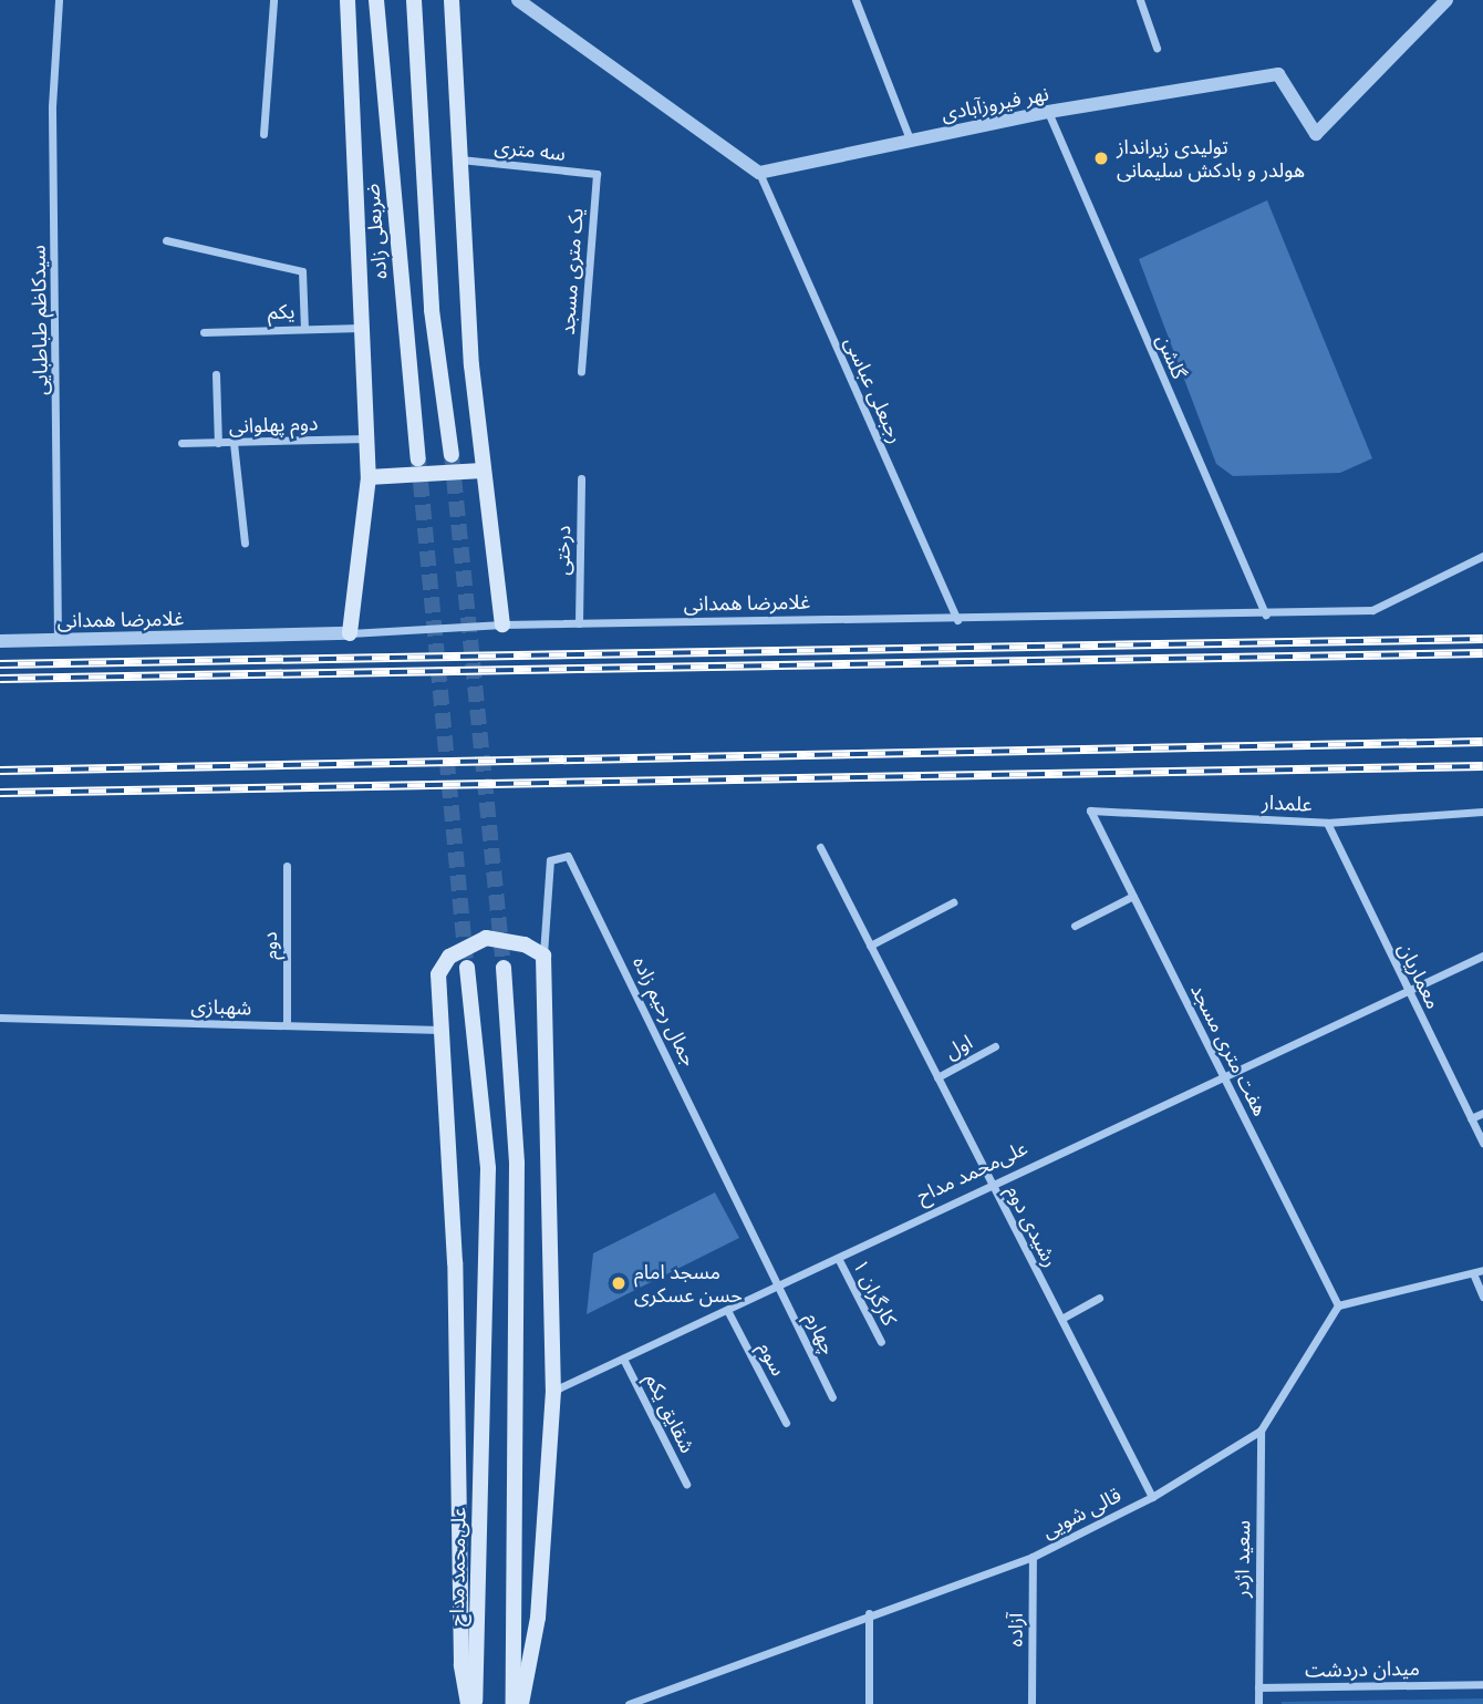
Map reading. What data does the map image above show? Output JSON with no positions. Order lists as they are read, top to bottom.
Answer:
{
  "streets": {
    "main road": ["ضربعلی زاده", "علی‌محمد مداح"],
    "street": [
      "نهر فیروزآبادی",
      "سه متری",
      "یک متری مسجد",
      "یکم",
      "سیدکاظم طباطبایی",
      "گلشن",
      "رجبعلی عباسی",
      "دوم پهلوانی",
      "درختی",
      "غلامرضا همدانی",
      "علمدار",
      "دوم",
      "معماریان",
      "شهبازی",
      "جمال رحیم زاده",
      "اول",
      "هفت متری مسجد",
      "رشیدی دوم",
      "کارگران ۱",
      "چهارم",
      "سوم",
      "شقایق یکم",
      "قالی شویی",
      "سعید اژدر",
      "آزاده",
      "میدان دردشت"
    ]
  },
  "crossings": [
    ["نهر فیروزآبادی", "گلشن"],
    ["نهر فیروزآبادی", "رجبعلی عباسی"],
    ["سه متری", "یک متری مسجد"],
    ["سیدکاظم طباطبایی", "غلامرضا همدانی"],
    ["گلشن", "غلامرضا همدانی"],
    ["رجبعلی عباسی", "غلامرضا همدانی"],
    ["درختی", "غلامرضا همدانی"],
    ["علمدار", "معماریان"],
    ["علمدار", "هفت متری مسجد"],
    ["دوم", "شهبازی"],
    ["معماریان", "علی‌محمد مداح"],
    ["جمال رحیم زاده", "علی‌محمد مداح"],
    ["جمال رحیم زاده", "چهارم"],
    ["اول", "رشیدی دوم"],
    ["هفت متری مسجد", "علی‌محمد مداح"],
    ["هفت متری مسجد", "قالی شویی"],
    ["علی‌محمد مداح", "رشیدی دوم"],
    ["علی‌محمد مداح", "کارگران ۱"],
    ["علی‌محمد مداح", "چهارم"],
    ["علی‌محمد مداح", "سوم"],
    ["علی‌محمد مداح", "شقایق یکم"],
    ["رشیدی دوم", "قالی شویی"],
    ["قالی شویی", "سعید اژدر"],
    ["قالی شویی", "آزاده"],
    ["سعید اژدر", "میدان دردشت"]
  ],
  "places": ["تولیدی زیرانداز هولدر و بادکش سلیمانی", "مسجد امام حسن عسکری"]
}
